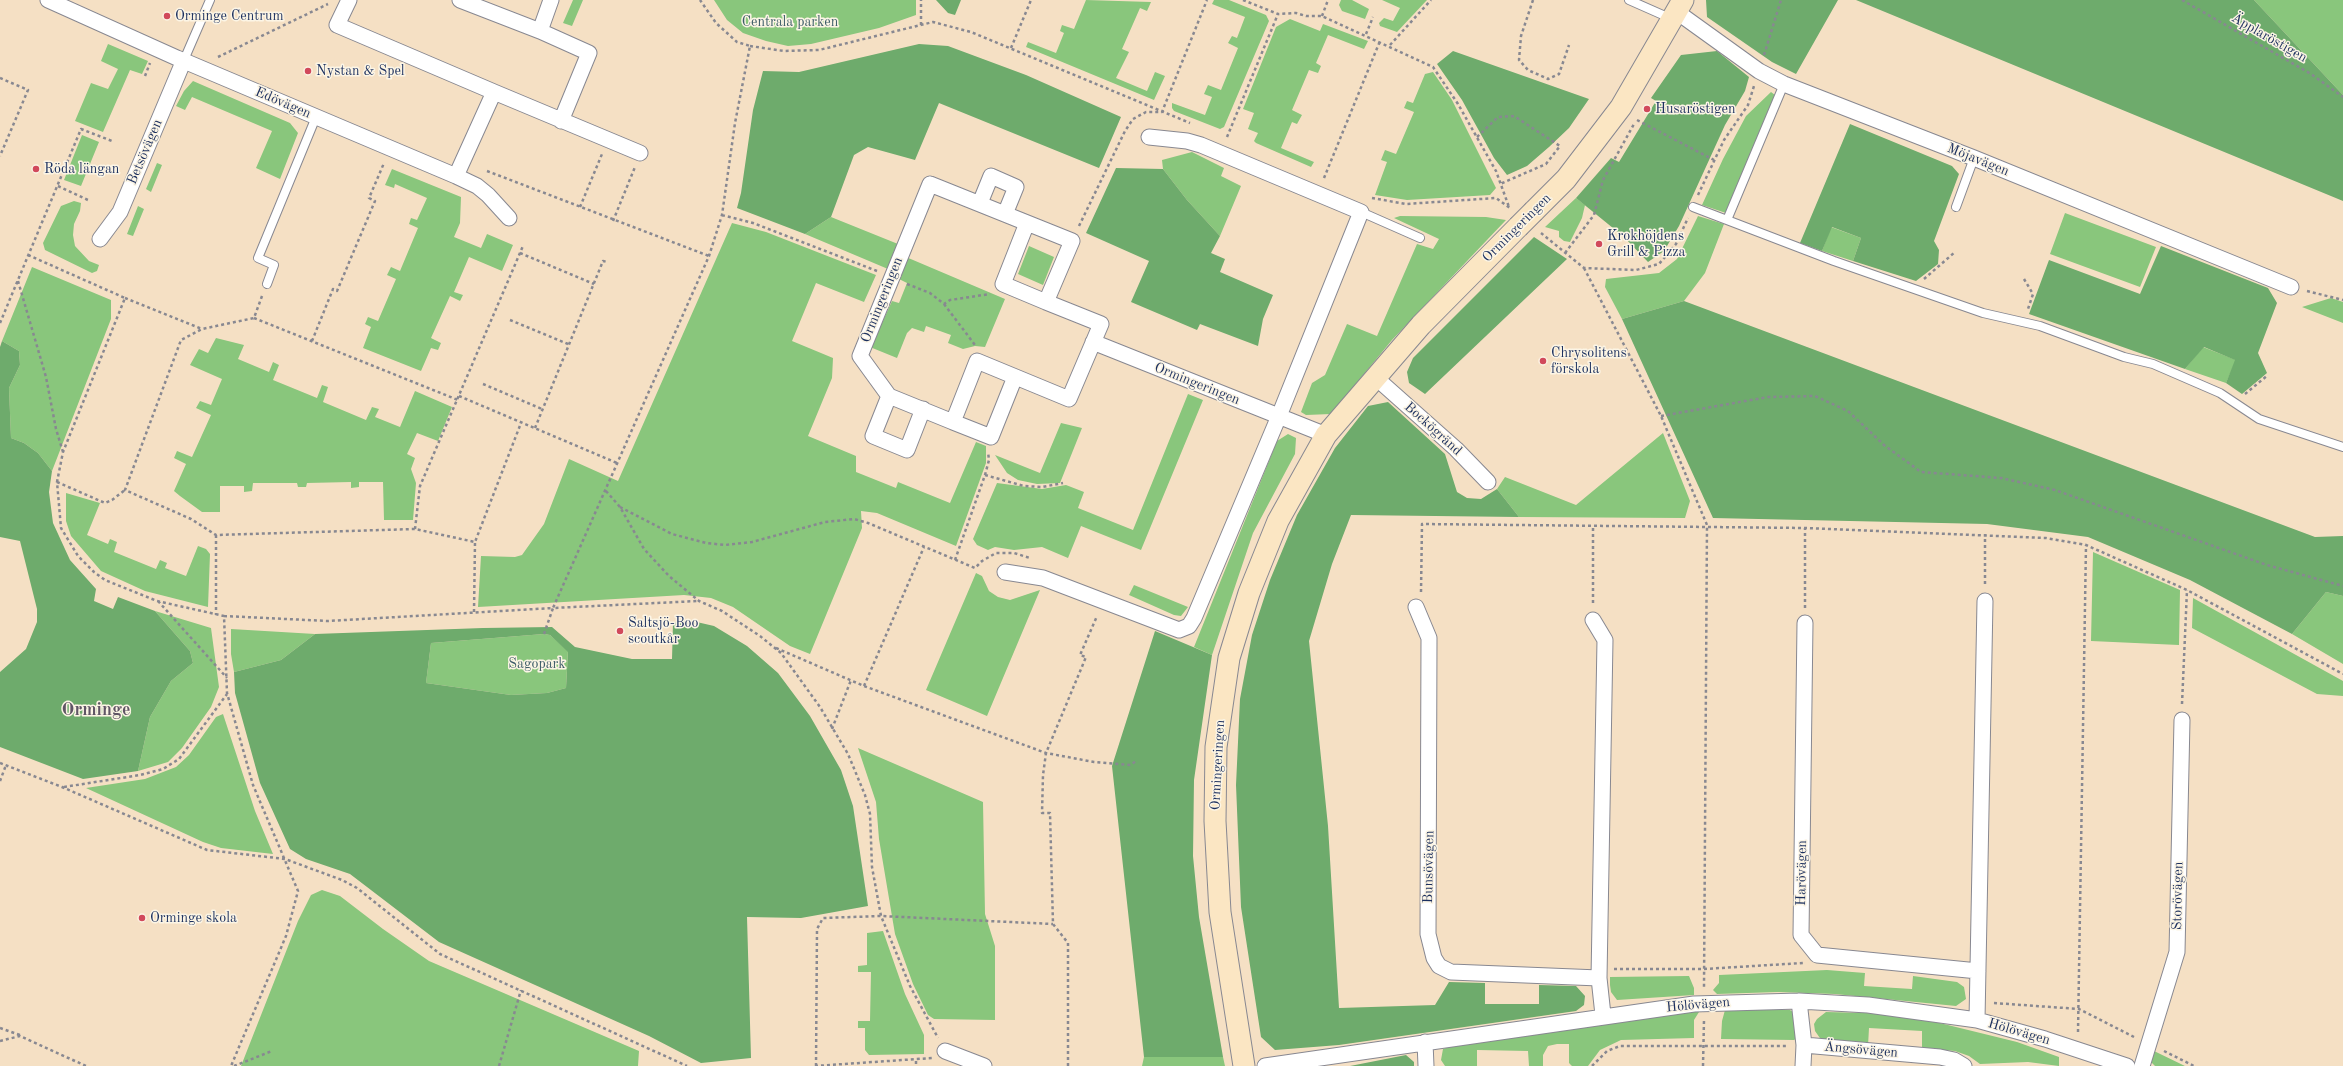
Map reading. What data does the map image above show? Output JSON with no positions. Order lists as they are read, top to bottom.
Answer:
{
  "streets": {
    "street": [
      "Edövägen",
      "Betsövägen",
      "Möjavägen",
      "Ormingeringen",
      "Bockögränd",
      "Bunsövägen",
      "Harövägen",
      "Storövägen",
      "Hölövägen",
      "Ängsövägen"
    ],
    "path": ["Äpplaröstigen"]
  },
  "crossings": [
    ["Edövägen", "Betsövägen"],
    ["Möjavägen", "Ormingeringen"],
    ["Ormingeringen", "Bockögränd"],
    ["Hölövägen", "Ängsövägen"]
  ],
  "districts": ["Orminge"],
  "parks": ["Centrala parken", "Sagopark"],
  "places": [
    "Orminge Centrum",
    "Nystan & Spel",
    "Husaröstigen",
    "Röda längan",
    "Krokhöjdens Grill & Pizza",
    "Chrysolitens förskola",
    "Saltsjö-Boo scoutkår",
    "Orminge skola"
  ]
}
